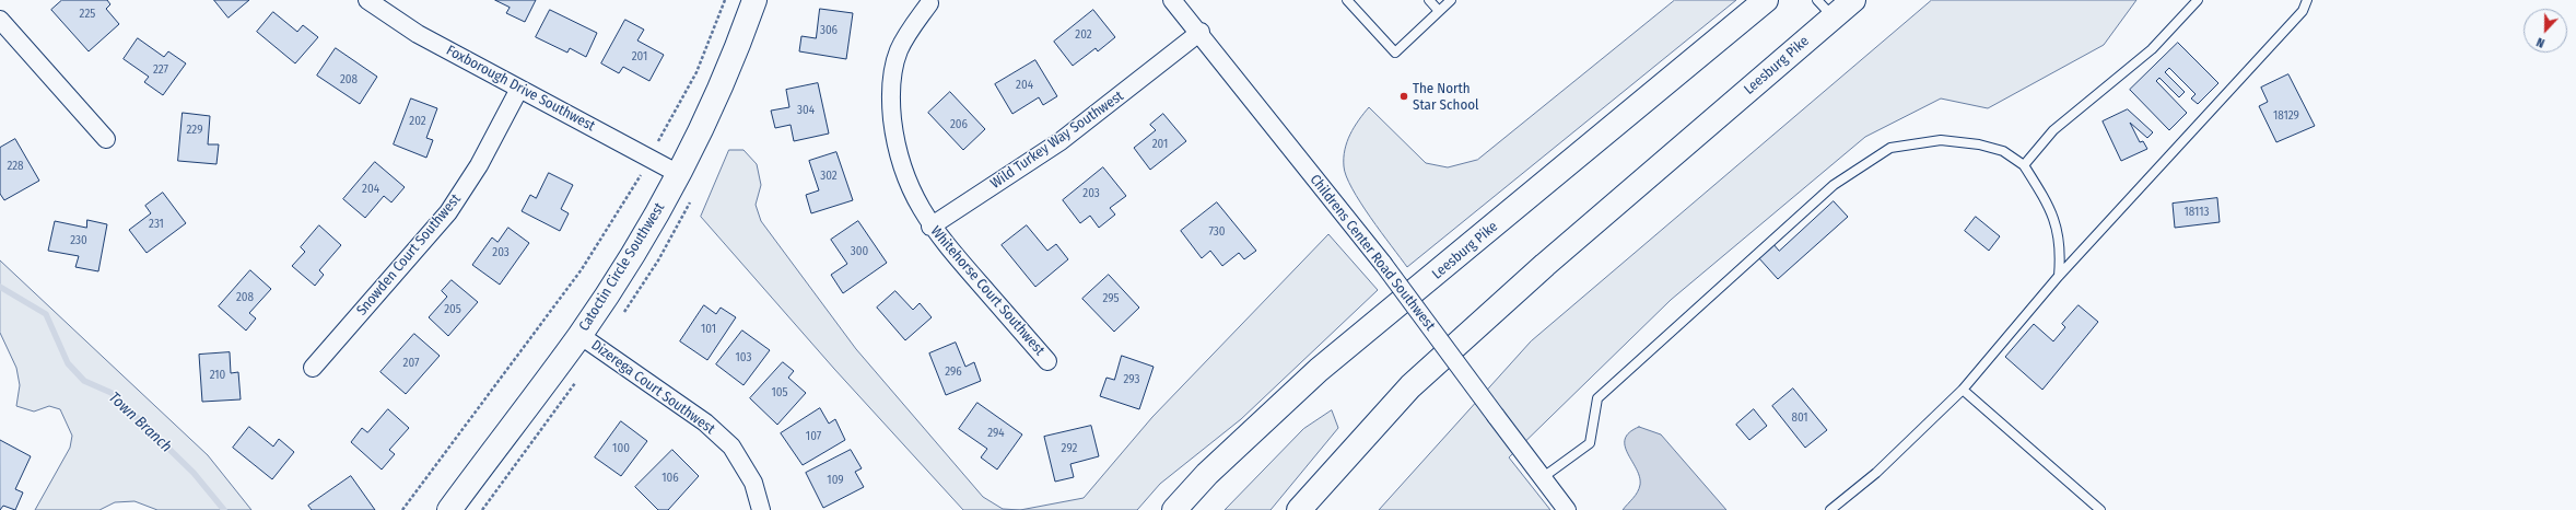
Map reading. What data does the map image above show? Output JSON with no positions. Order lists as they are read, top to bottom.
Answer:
{
  "streets": {
    "main road": ["Leesburg Pike", "Catoctin Circle Southwest"],
    "street": [
      "Foxborough Drive Southwest",
      "Wild Turkey Way Southwest",
      "Childrens Center Road Southwest",
      "Snowden Court Southwest",
      "Whitehorse Court Southwest",
      "Dizerega Court Southwest"
    ]
  },
  "crossings": [
    ["Foxborough Drive Southwest", "Snowden Court Southwest"],
    ["Foxborough Drive Southwest", "Catoctin Circle Southwest"],
    ["Wild Turkey Way Southwest", "Childrens Center Road Southwest"],
    ["Wild Turkey Way Southwest", "Whitehorse Court Southwest"],
    ["Catoctin Circle Southwest", "Dizerega Court Southwest"]
  ],
  "water": ["Town Branch"],
  "places": ["The North Star School"],
  "house_numbers": [
    "225",
    "306",
    "202",
    "201",
    "227",
    "208",
    "204",
    "304",
    "18129",
    "202",
    "206",
    "229",
    "201",
    "228",
    "302",
    "204",
    "203",
    "18113",
    "231",
    "730",
    "230",
    "300",
    "203",
    "208",
    "295",
    "205",
    "101",
    "103",
    "207",
    "296",
    "210",
    "293",
    "105",
    "801",
    "294",
    "107",
    "100",
    "292",
    "106",
    "109"
  ],
  "north": "bottom"
}
